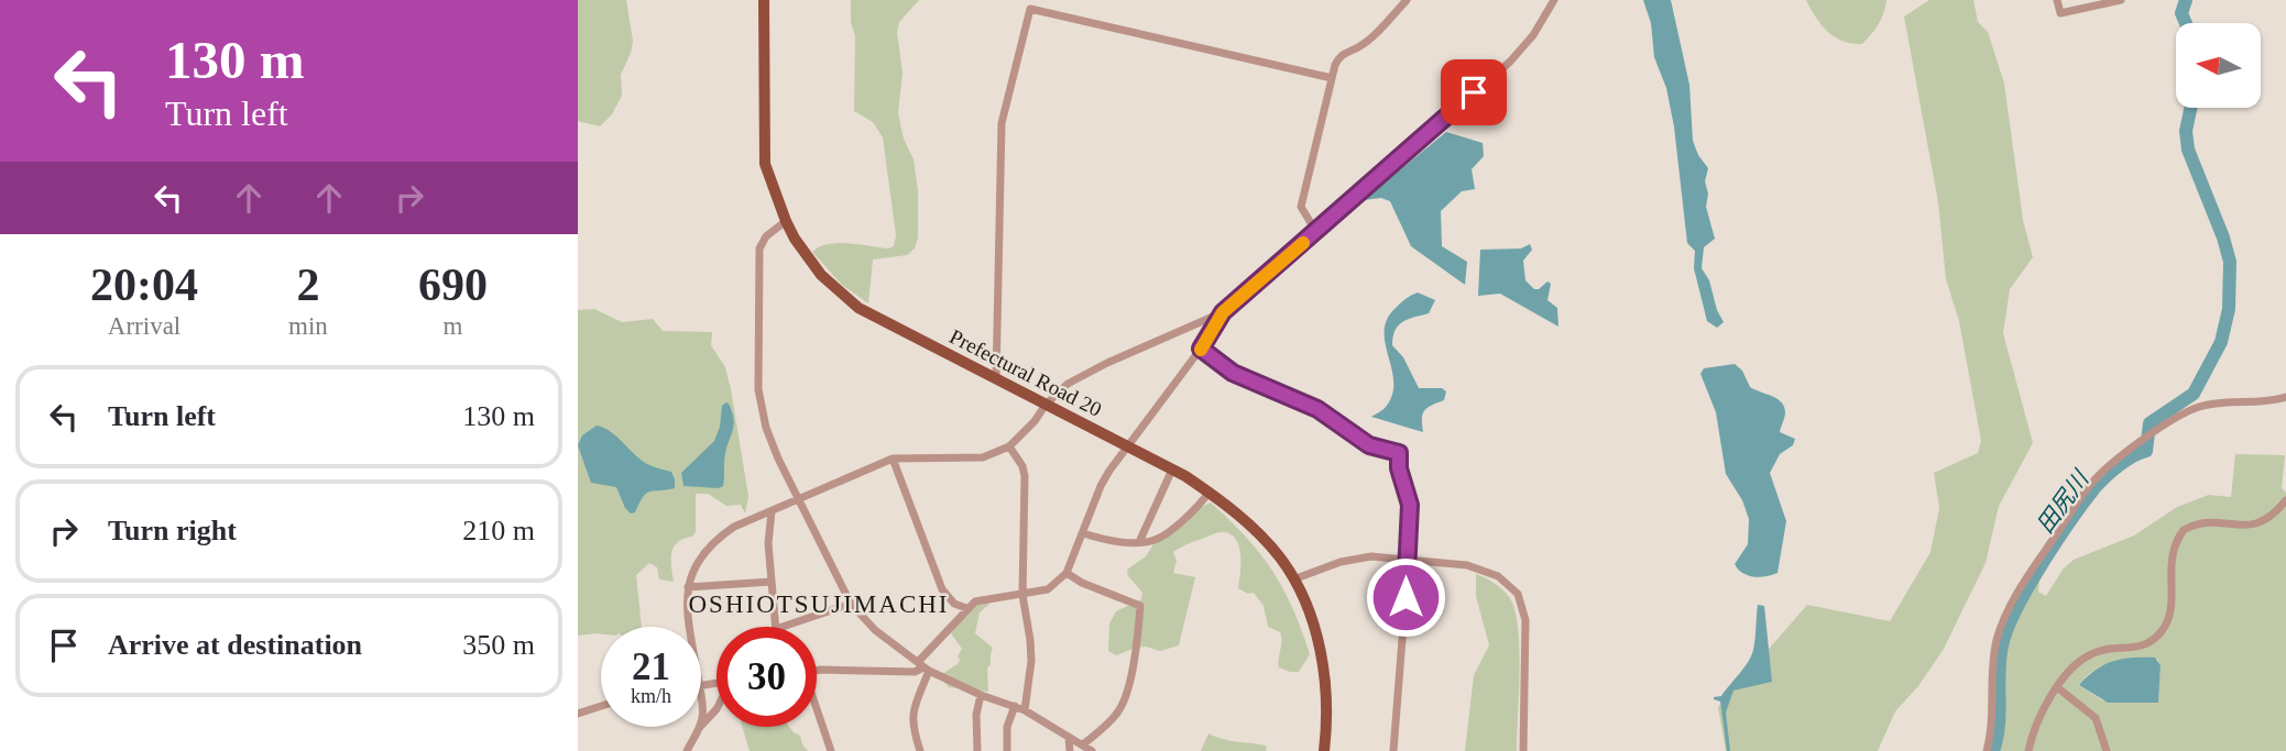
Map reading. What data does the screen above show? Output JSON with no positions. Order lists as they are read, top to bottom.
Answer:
{
  "streets": {
    "main road": ["Prefectural Road 20"]
  },
  "districts": ["OSHIOTSUJIMACHI"],
  "water": ["田尻川"],
  "north": "left",
  "page": {
    "turn": ["130 m", "Turn left"],
    "eta": [
      "20:04",
      "Arrival",
      "2",
      "min",
      "690",
      "m"
    ],
    "list": [
      {
        "name": "Turn left",
        "value": "130 m"
      },
      {
        "name": "Turn right",
        "value": "210 m"
      },
      {
        "name": "Arrive at destination",
        "value": "350 m"
      }
    ],
    "speed": "21 km/h",
    "limit": "30"
  }
}
